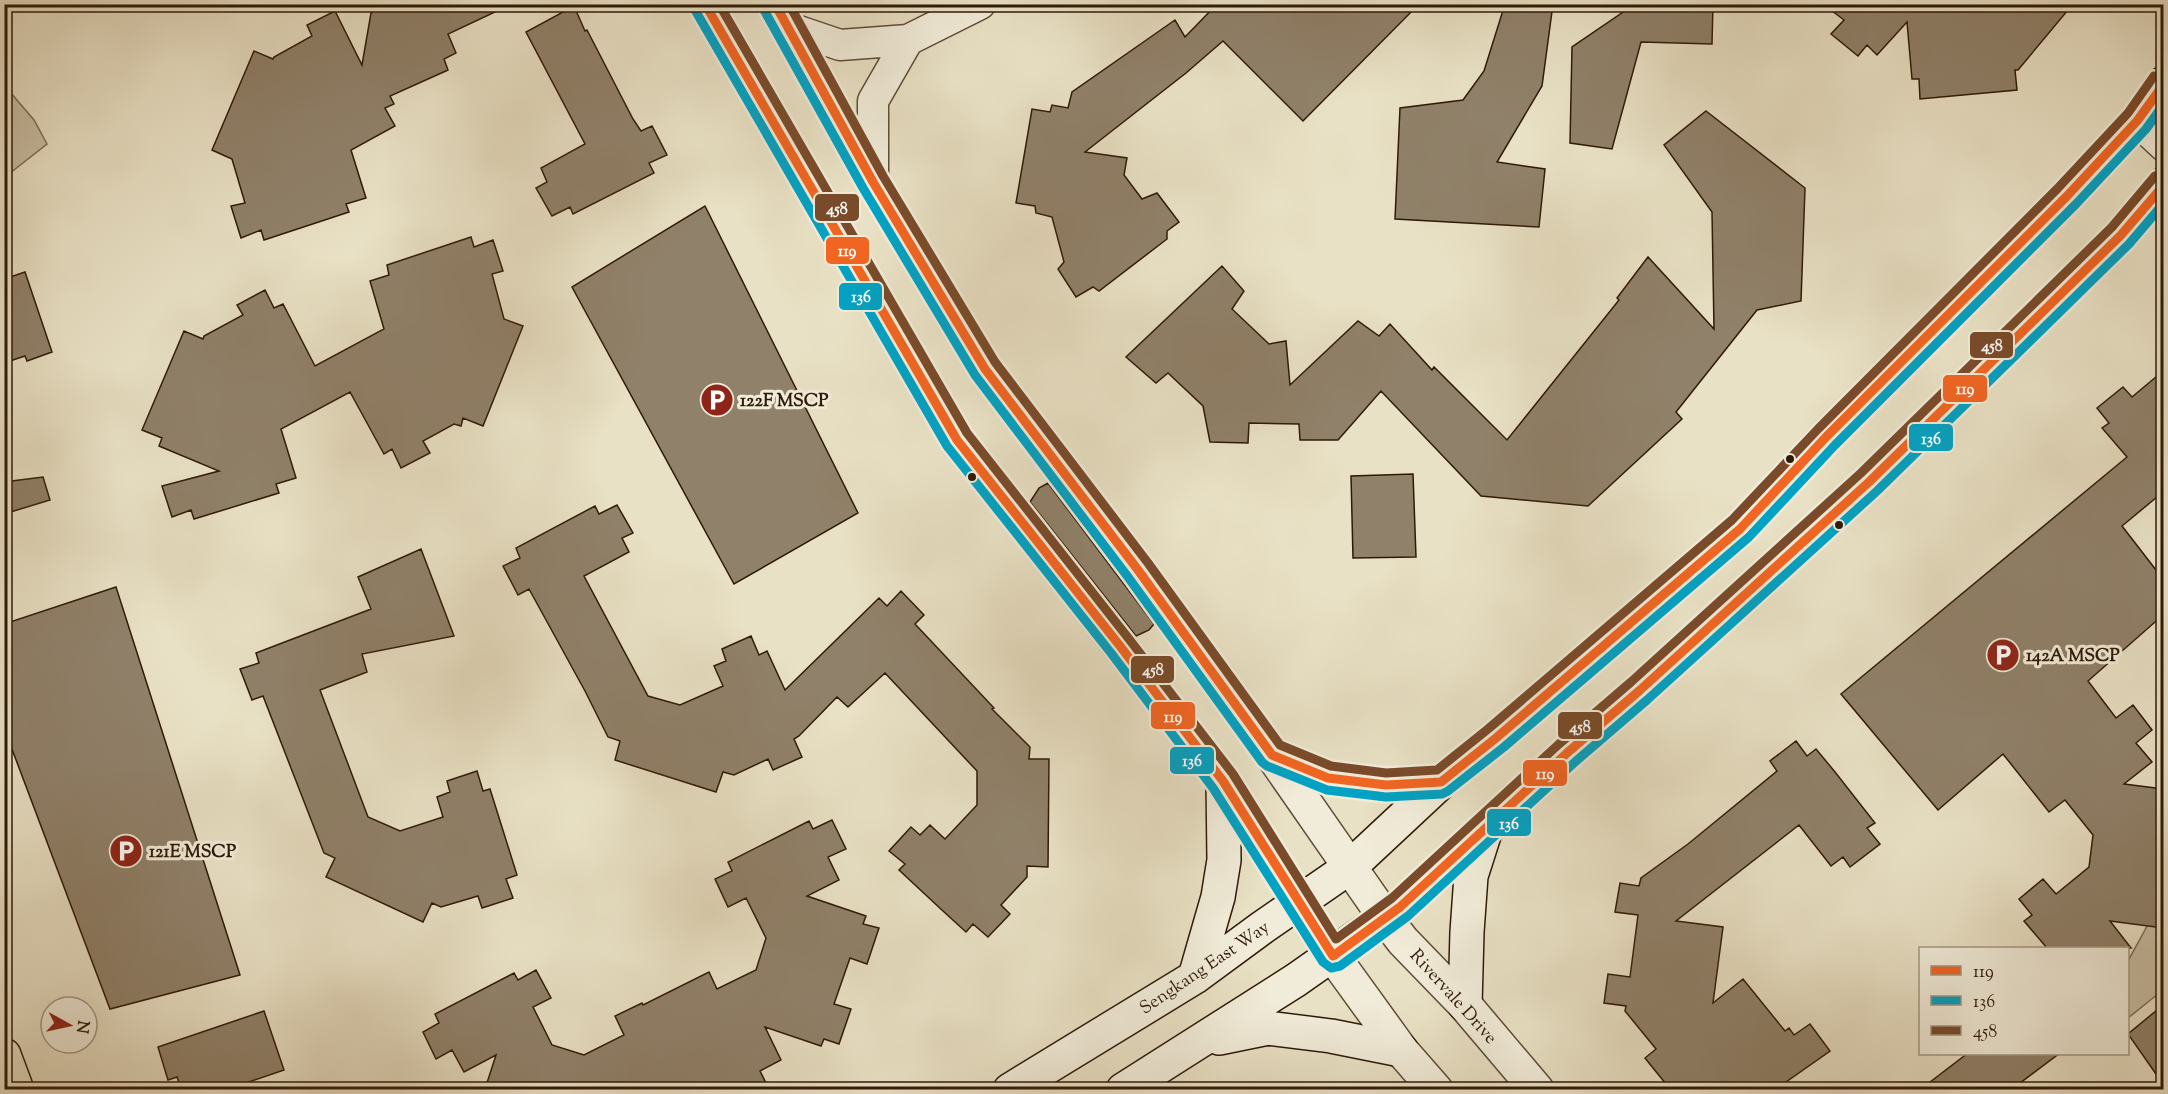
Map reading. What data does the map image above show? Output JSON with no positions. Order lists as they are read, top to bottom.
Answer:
{
  "streets": {
    "main road": ["Sengkang East Way", "Rivervale Drive"]
  },
  "crossings": [
    ["Sengkang East Way", "Rivervale Drive"]
  ],
  "places": {
    "parking": ["122F MSCP", "142A MSCP", "121E MSCP"]
  },
  "lines": ["transit line 119", "transit line 458", "transit line 136"],
  "legend": ["119", "136", "458"],
  "north": "right"
}
